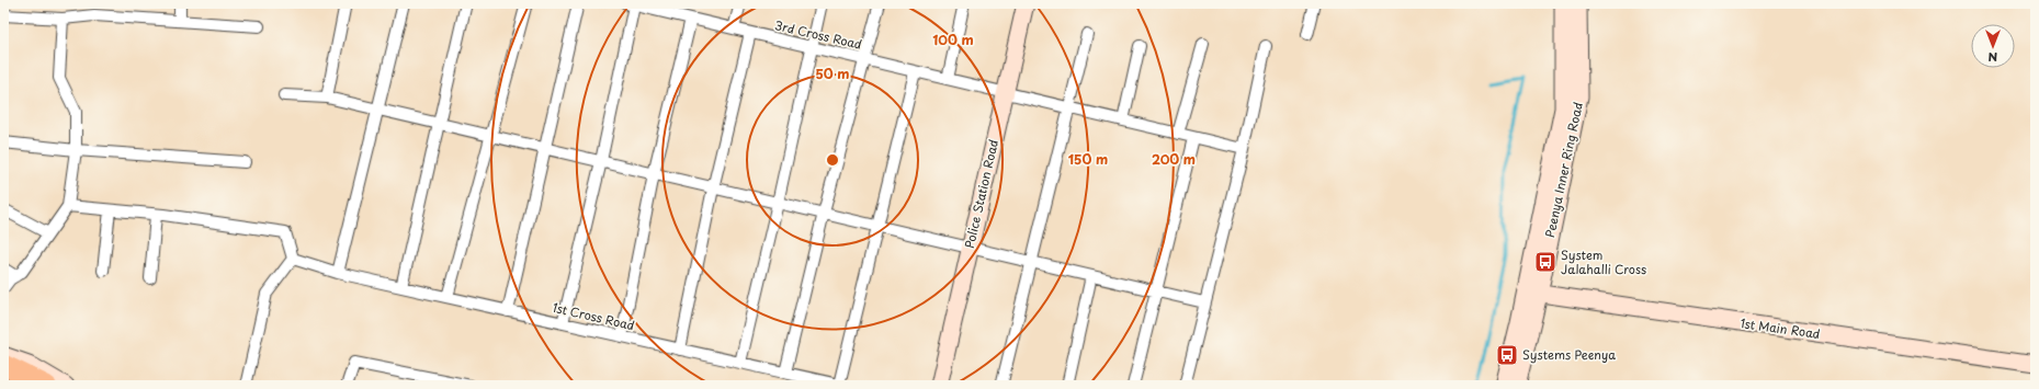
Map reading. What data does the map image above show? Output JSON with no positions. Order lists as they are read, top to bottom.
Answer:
{
  "streets": {
    "street": [
      "3rd Cross Road",
      "Peenya Inner Ring Road",
      "Police Station Road",
      "1st Cross Road",
      "1st Main Road"
    ]
  },
  "crossings": [
    ["3rd Cross Road", "Police Station Road"],
    ["Peenya Inner Ring Road", "1st Main Road"]
  ],
  "places": {
    "bus stop": ["System Jalahalli Cross", "Systems Peenya"]
  },
  "north": "bottom",
  "rings": [
    "100 m",
    "50 m",
    "150 m",
    "200 m"
  ]
}
